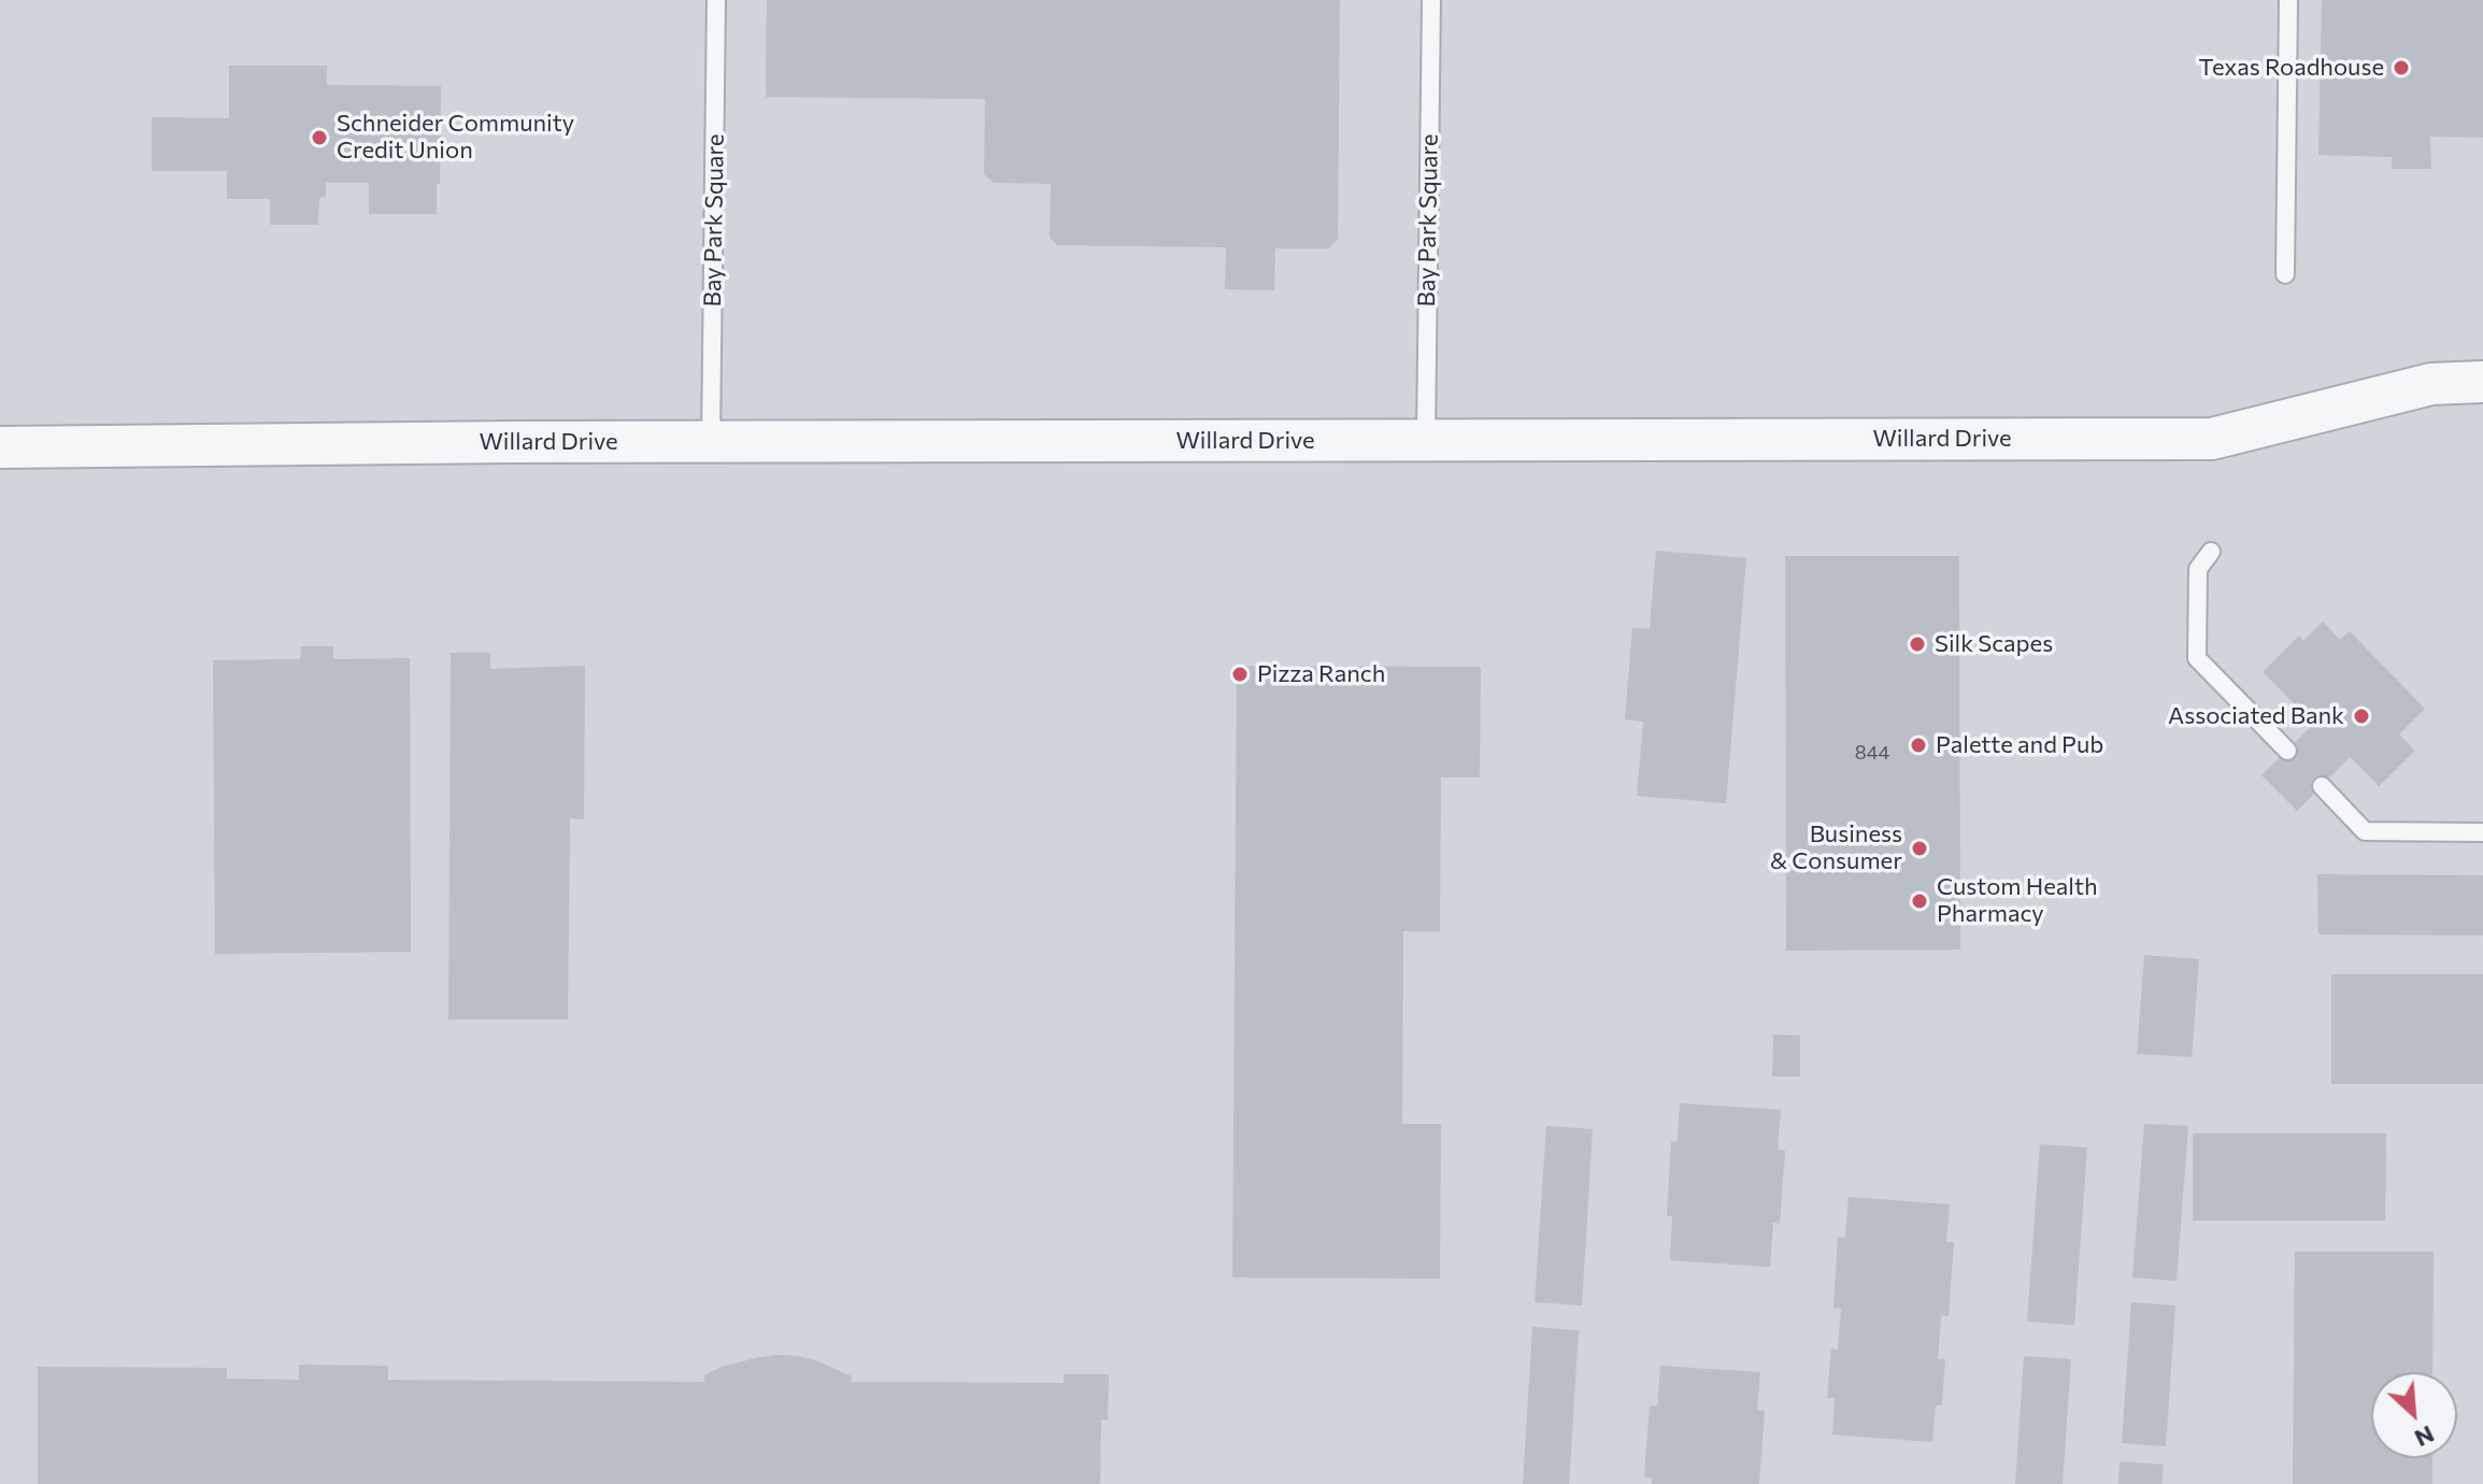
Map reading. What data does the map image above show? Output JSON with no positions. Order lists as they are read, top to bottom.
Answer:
{
  "streets": {
    "street": ["Willard Drive"],
    "lane": ["Bay Park Square"]
  },
  "crossings": [
    ["Bay Park Square", "Willard Drive"]
  ],
  "places": [
    "Texas Roadhouse",
    "Schneider Community Credit Union",
    "Silk Scapes",
    "Pizza Ranch",
    "Associated Bank",
    "Palette and Pub",
    "Business & Consumer",
    "Custom Health Pharmacy"
  ],
  "house_numbers": ["844"],
  "north": "bottom right"
}
